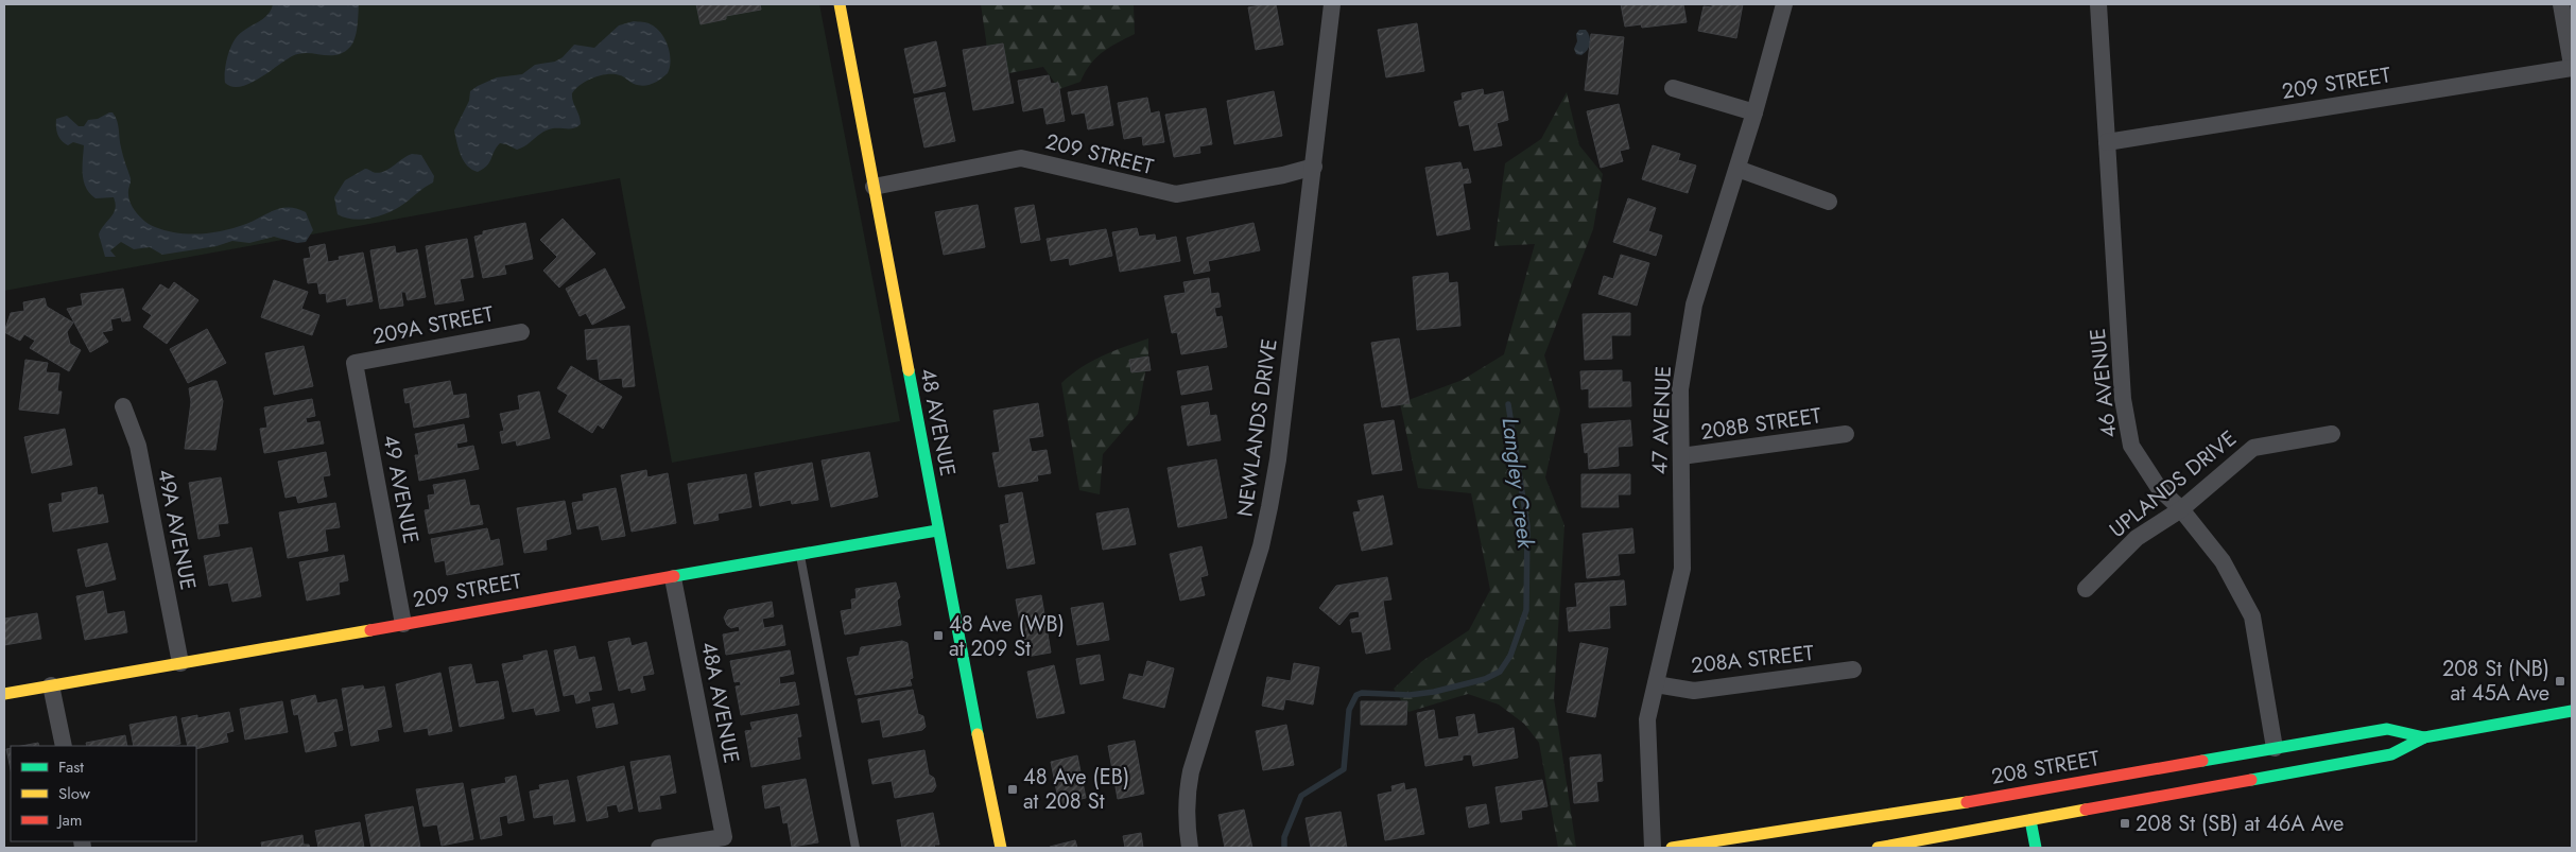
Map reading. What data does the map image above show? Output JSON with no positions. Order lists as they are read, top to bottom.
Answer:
{
  "streets": {
    "main road": ["209 STREET", "48 AVENUE", "208 STREET"],
    "street": [
      "209A STREET",
      "46 AVENUE",
      "47 AVENUE",
      "208B STREET",
      "NEWLANDS DRIVE",
      "UPLANDS DRIVE",
      "49 AVENUE",
      "49A AVENUE",
      "208A STREET",
      "48A AVENUE"
    ]
  },
  "crossings": [
    ["209 STREET", "46 AVENUE"],
    ["209 STREET", "48 AVENUE"],
    ["209 STREET", "NEWLANDS DRIVE"],
    ["209 STREET", "49 AVENUE"],
    ["209 STREET", "49A AVENUE"],
    ["209 STREET", "48A AVENUE"],
    ["209A STREET", "49 AVENUE"],
    ["46 AVENUE", "UPLANDS DRIVE"],
    ["46 AVENUE", "208 STREET"],
    ["47 AVENUE", "208B STREET"],
    ["47 AVENUE", "208A STREET"]
  ],
  "water": ["Langley Creek"],
  "places": {
    "transit": [
      "48 Ave (WB) at 209 St",
      "208 St (NB) at 45A Ave",
      "48 Ave (EB) at 208 St",
      "208 St (SB) at 46A Ave"
    ]
  },
  "legend": ["Fast", "Slow", "Jam"]
}
